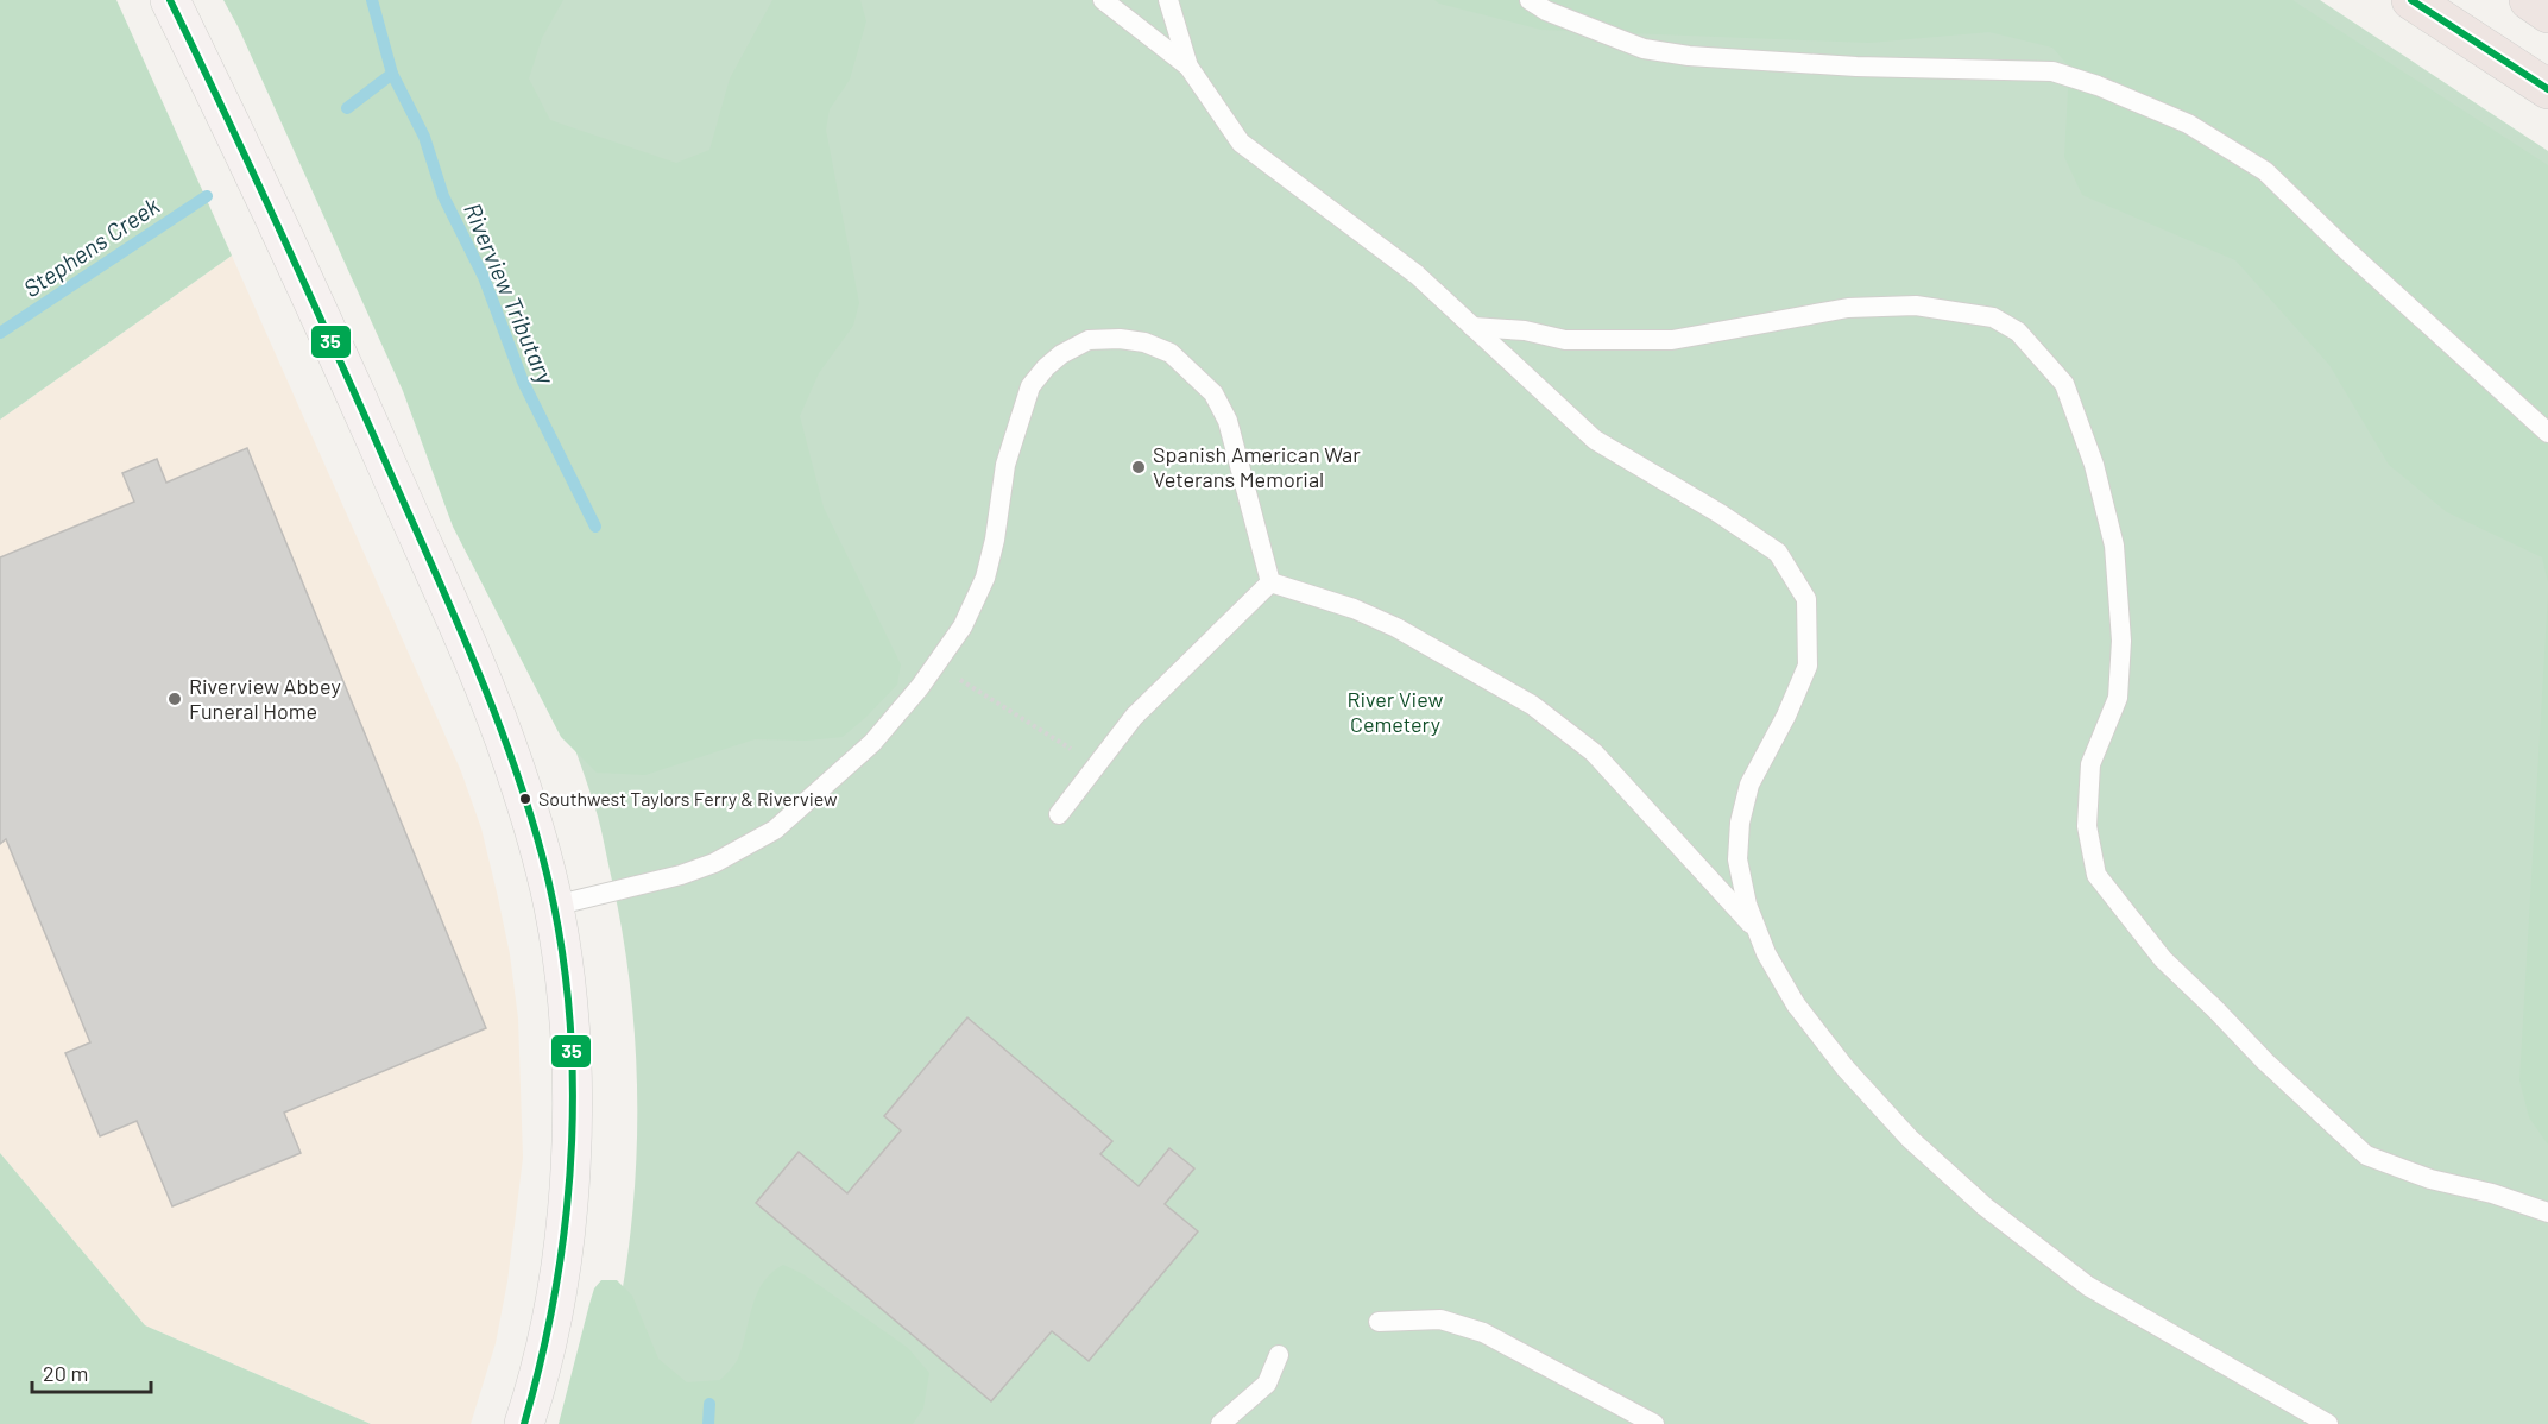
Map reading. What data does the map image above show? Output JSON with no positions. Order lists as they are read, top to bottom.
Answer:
{
  "water": ["Stephens Creek", "Riverview Tributary"],
  "parks": ["River View Cemetery"],
  "places": ["Spanish American War Veterans Memorial", "Riverview Abbey Funeral Home", "Southwest Taylors Ferry & Riverview"],
  "lines": ["transit line 35"],
  "scale_bar": "20 m"
}
